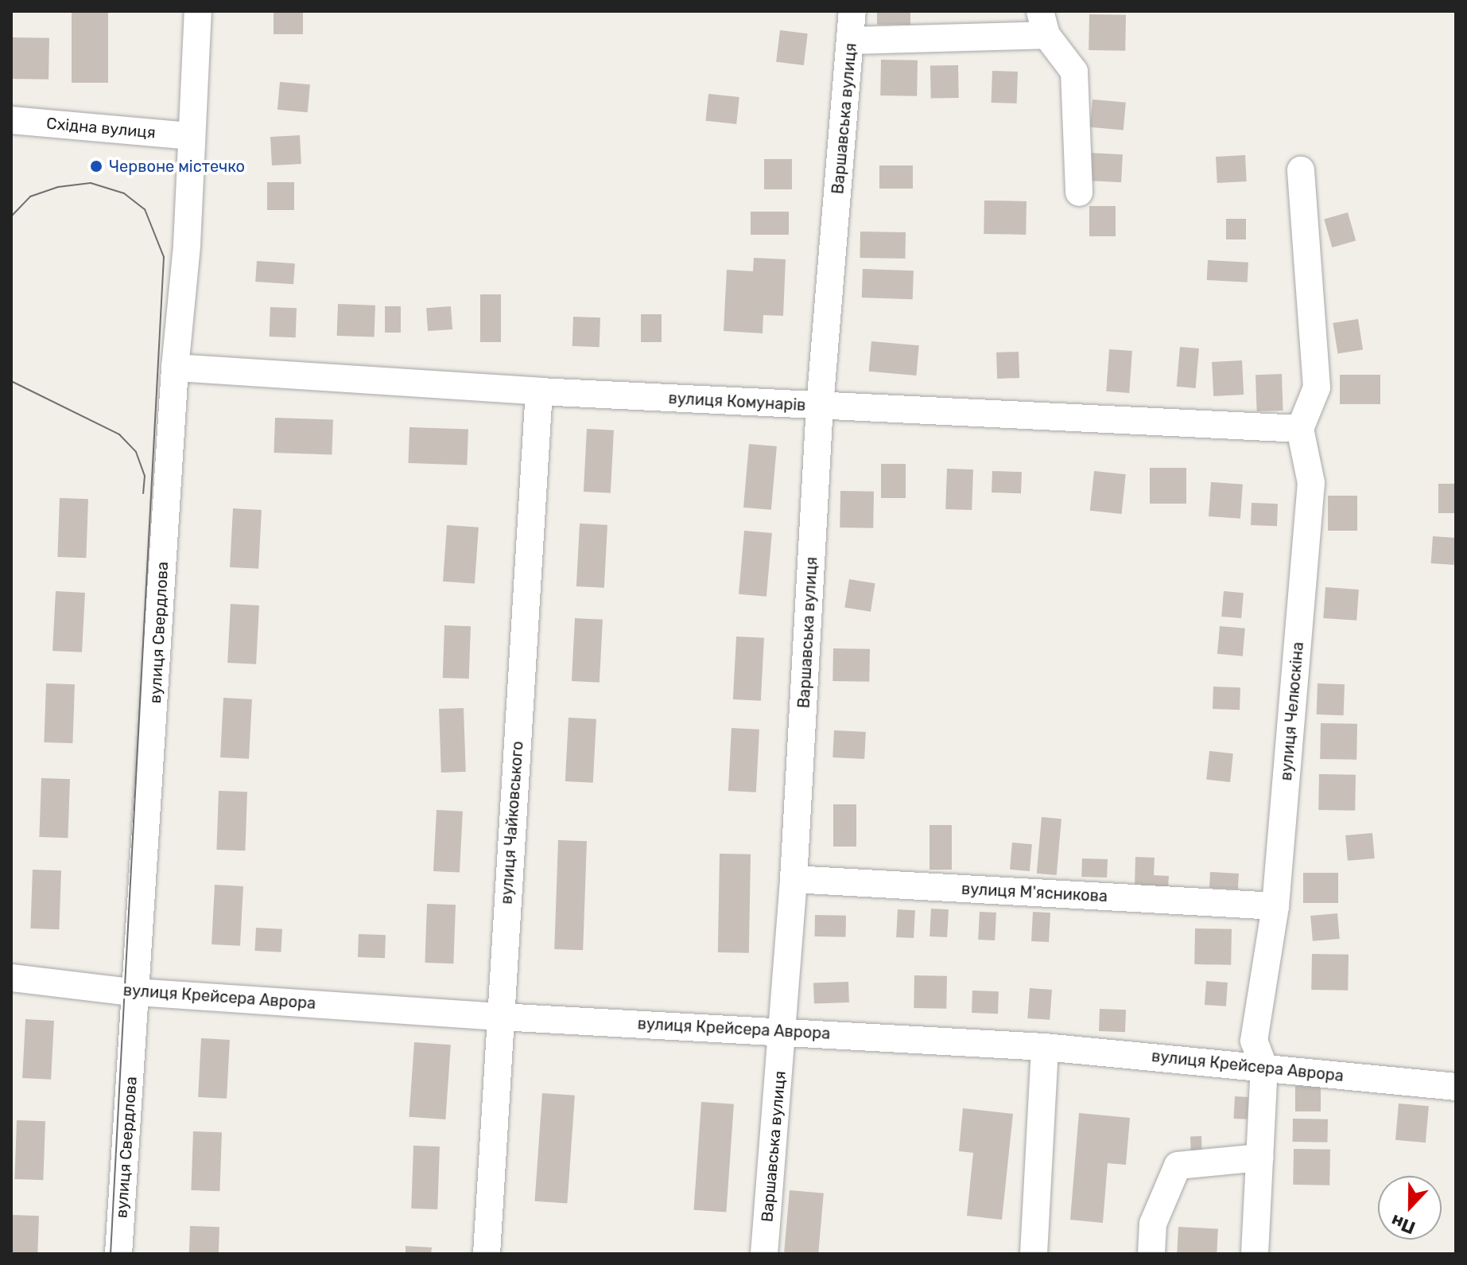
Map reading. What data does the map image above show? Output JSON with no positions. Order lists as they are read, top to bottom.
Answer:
{
  "streets": {
    "street": [
      "Варшавська вулиця",
      "Східна вулиця",
      "вулиця Комунарів",
      "вулиця Свердлова",
      "вулиця Челюскіна",
      "вулиця Чайковського",
      "вулиця М'ясникова",
      "вулиця Крейсера Аврора"
    ]
  },
  "crossings": [
    ["Варшавська вулиця", "вулиця Комунарів"],
    ["Варшавська вулиця", "вулиця М'ясникова"],
    ["Варшавська вулиця", "вулиця Крейсера Аврора"],
    ["Східна вулиця", "вулиця Свердлова"],
    ["вулиця Комунарів", "вулиця Свердлова"],
    ["вулиця Комунарів", "вулиця Челюскіна"],
    ["вулиця Комунарів", "вулиця Чайковського"],
    ["вулиця Свердлова", "вулиця Крейсера Аврора"],
    ["вулиця Челюскіна", "вулиця М'ясникова"],
    ["вулиця Челюскіна", "вулиця Крейсера Аврора"],
    ["вулиця Чайковського", "вулиця Крейсера Аврора"]
  ],
  "places": ["Червоне містечко"],
  "north": "bottom"
}
